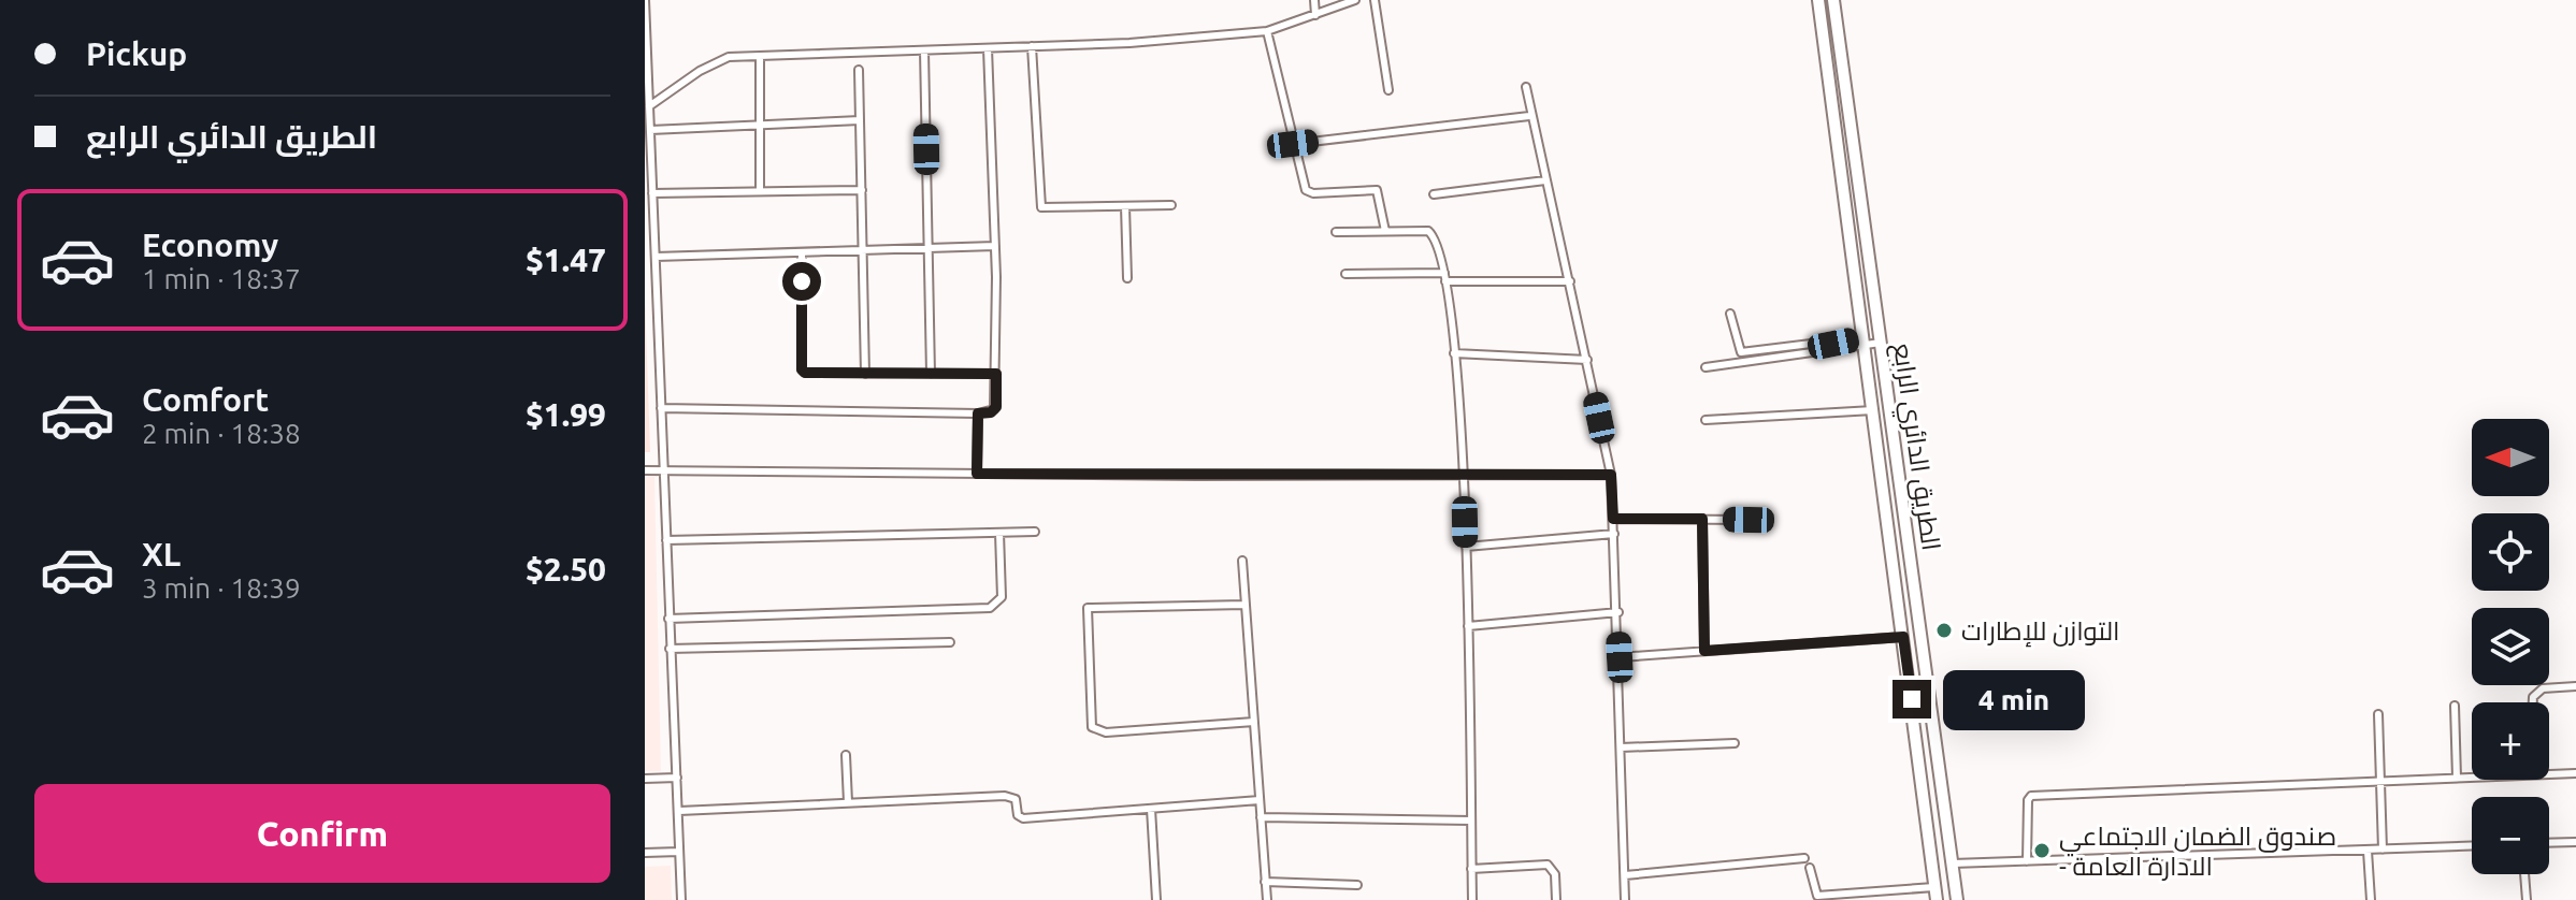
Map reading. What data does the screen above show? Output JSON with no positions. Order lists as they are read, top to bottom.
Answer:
{
  "streets": {
    "main road": ["الطريق الدائري الرابع"]
  },
  "places": ["التوازن للإطارات", "صندوق الضمان الاجتماعي - الادارة العامة"],
  "north": "left",
  "page": {
    "banner": ["Pickup", "الطريق الدائري الرابع"],
    "list": [
      {
        "name": "Economy",
        "note": "1 min · 18:37",
        "value": "$1.47"
      },
      {
        "name": "Comfort",
        "note": "2 min · 18:38",
        "value": "$1.99"
      },
      {
        "name": "XL",
        "note": "3 min · 18:39",
        "value": "$2.50"
      }
    ],
    "map_buttons": ["+", "−"],
    "bubble": "4 min",
    "buttons": "Confirm"
  }
}
